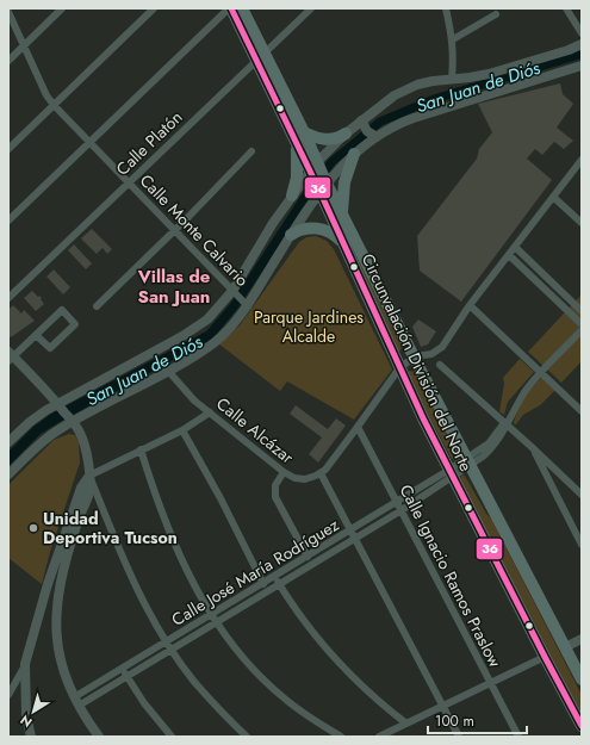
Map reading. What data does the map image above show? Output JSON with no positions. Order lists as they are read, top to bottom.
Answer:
{
  "streets": {
    "main road": ["Circunvalación División del Norte"],
    "street": [
      "Calle Platón",
      "Calle Monte Calvario",
      "Calle Alcázar",
      "Calle José María Rodríguez",
      "Calle Ignacio Ramos Praslow"
    ]
  },
  "crossings": [
    ["Calle Platón", "Calle Monte Calvario"],
    ["Calle Platón", "Circunvalación División del Norte"],
    ["Circunvalación División del Norte", "Calle José María Rodríguez"],
    ["Calle José María Rodríguez", "Calle Ignacio Ramos Praslow"]
  ],
  "districts": ["Villas de San Juan"],
  "water": ["San Juan de Diós"],
  "parks": ["Parque Jardines Alcalde"],
  "places": ["Unidad Deportiva Tucson"],
  "lines": ["transit line 36"],
  "scale_bar": "100 m",
  "north": "bottom left"
}
